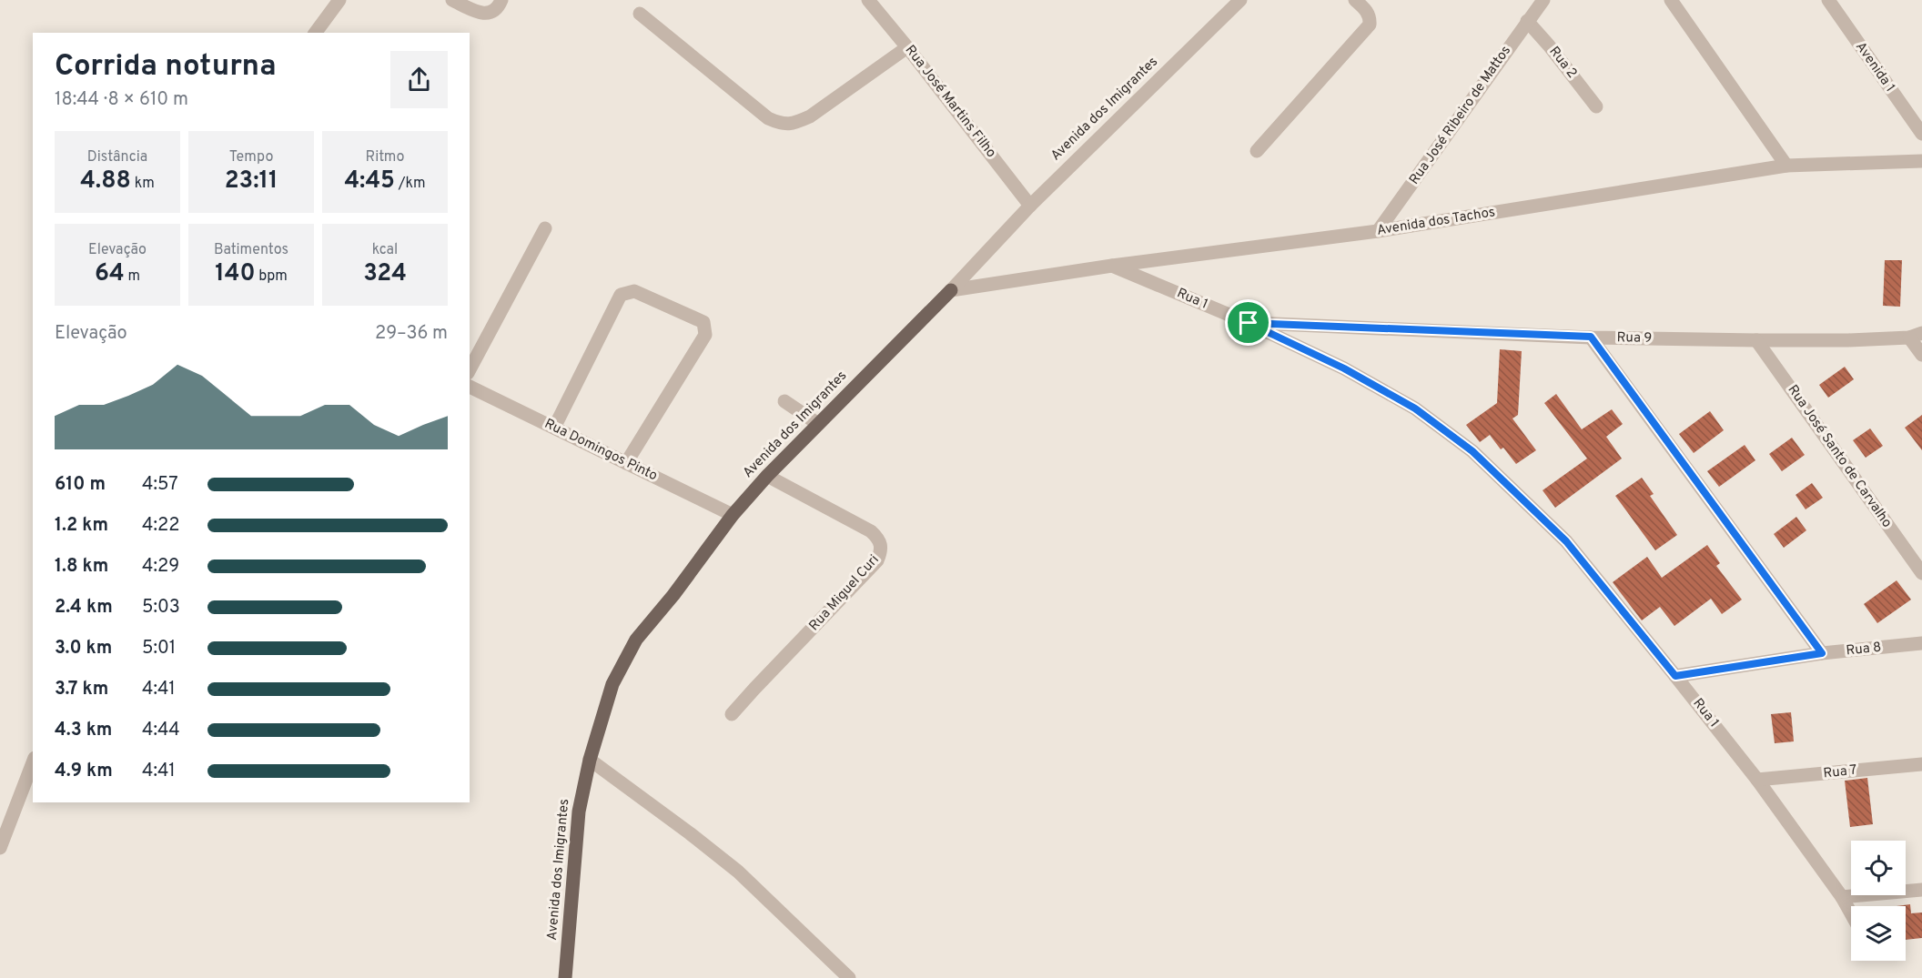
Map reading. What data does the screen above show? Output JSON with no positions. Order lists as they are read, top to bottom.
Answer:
{
  "streets": {
    "main road": ["Avenida dos Imigrantes"],
    "street": [
      "Rua 2",
      "Avenida 1",
      "Rua José Martins Filho",
      "Rua José Ribeiro de Mattos",
      "Avenida dos Tachos",
      "Rua 1",
      "Rua 9",
      "Rua Domingos Pinto",
      "Rua José Santo de Carvalho",
      "Rua Miguel Curi",
      "Rua 8",
      "Rua 7"
    ]
  },
  "crossings": [
    ["Rua 2", "Rua José Ribeiro de Mattos"],
    ["Rua José Martins Filho", "Avenida dos Imigrantes"],
    ["Avenida dos Imigrantes", "Avenida dos Tachos"],
    ["Avenida dos Imigrantes", "Rua Domingos Pinto"],
    ["Avenida dos Imigrantes", "Rua Miguel Curi"],
    ["Rua José Ribeiro de Mattos", "Avenida dos Tachos"],
    ["Avenida dos Tachos", "Rua 1"],
    ["Rua 1", "Rua 9"],
    ["Rua 1", "Rua 8"],
    ["Rua 1", "Rua 7"],
    ["Rua 9", "Rua José Santo de Carvalho"]
  ],
  "page": {
    "heading": ["Corrida noturna", "18:44 · 8 × 610 m"],
    "stats": [
      ["Distância", "4.88 km"],
      ["Tempo", "23:11"],
      ["Ritmo", "4:45 /km"],
      ["Elevação", "64 m"],
      ["Batimentos", "140 bpm"],
      ["kcal", "324"]
    ],
    "chart": ["Elevação", "29–36 m"],
    "list": [
      {
        "name": "610 m",
        "note": "4:57"
      },
      {
        "name": "1.2 km",
        "note": "4:22"
      },
      {
        "name": "1.8 km",
        "note": "4:29"
      },
      {
        "name": "2.4 km",
        "note": "5:03"
      },
      {
        "name": "3.0 km",
        "note": "5:01"
      },
      {
        "name": "3.7 km",
        "note": "4:41"
      },
      {
        "name": "4.3 km",
        "note": "4:44"
      },
      {
        "name": "4.9 km",
        "note": "4:41"
      }
    ]
  }
}
